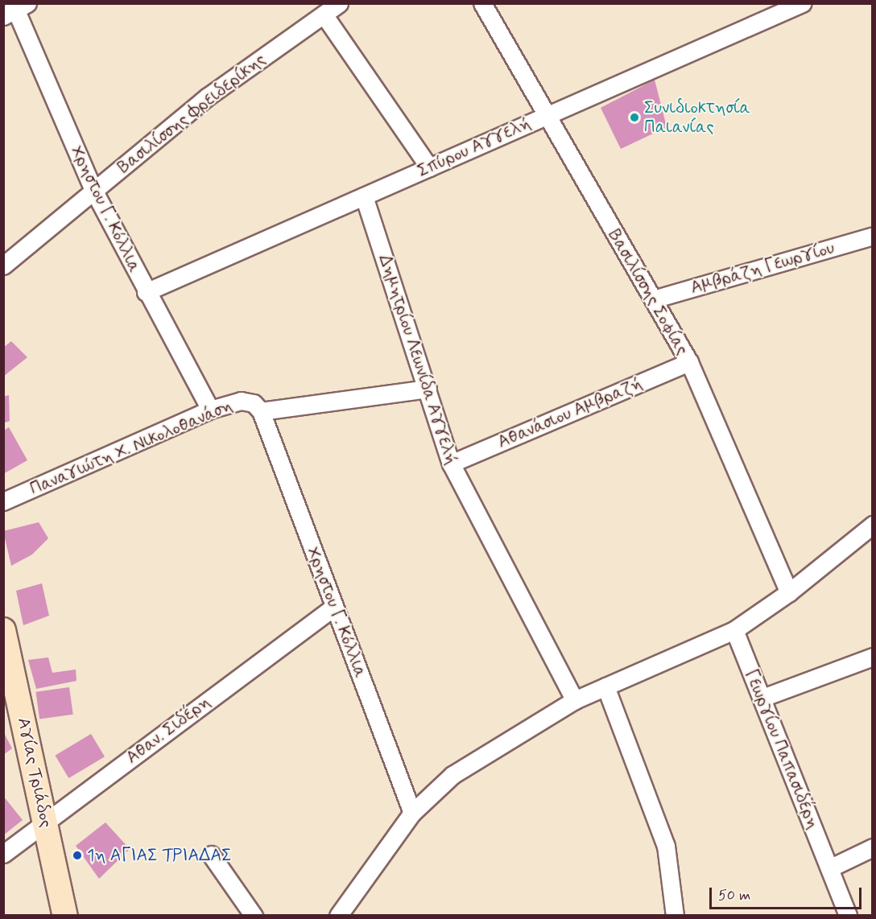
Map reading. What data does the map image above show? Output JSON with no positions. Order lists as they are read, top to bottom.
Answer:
{
  "streets": {
    "street": [
      "Βασιλίσσης Φρειδερίκης",
      "Σπύρου Αγγελή",
      "Χρηστου Γ. Κόλλια",
      "Αμβράζη Γεωργίου",
      "Βασιλίσσης Σοφίας",
      "Δημητρίου Λεωνίδα Αγγελή",
      "Αθανάσιου Αμβραζή",
      "Παναγιώτη Χ. Νικολοθανάση",
      "Αθαν. Σιδέρη",
      "Γεωργίου Παπασιδέρη",
      "Αγίας Τριάδος"
    ]
  },
  "crossings": [
    ["Βασιλίσσης Φρειδερίκης", "Χρηστου Γ. Κόλλια"],
    ["Σπύρου Αγγελή", "Χρηστου Γ. Κόλλια"],
    ["Σπύρου Αγγελή", "Βασιλίσσης Σοφίας"],
    ["Σπύρου Αγγελή", "Δημητρίου Λεωνίδα Αγγελή"],
    ["Χρηστου Γ. Κόλλια", "Παναγιώτη Χ. Νικολοθανάση"],
    ["Χρηστου Γ. Κόλλια", "Αθαν. Σιδέρη"],
    ["Αμβράζη Γεωργίου", "Βασιλίσσης Σοφίας"],
    ["Βασιλίσσης Σοφίας", "Αθανάσιου Αμβραζή"],
    ["Δημητρίου Λεωνίδα Αγγελή", "Αθανάσιου Αμβραζή"],
    ["Αθαν. Σιδέρη", "Αγίας Τριάδος"]
  ],
  "places": ["Συνιδιοκτησία Παιανίας", "1η ΑΓΙΑΣ ΤΡΙΑΔΑΣ"],
  "scale_bar": "50 m"
}
